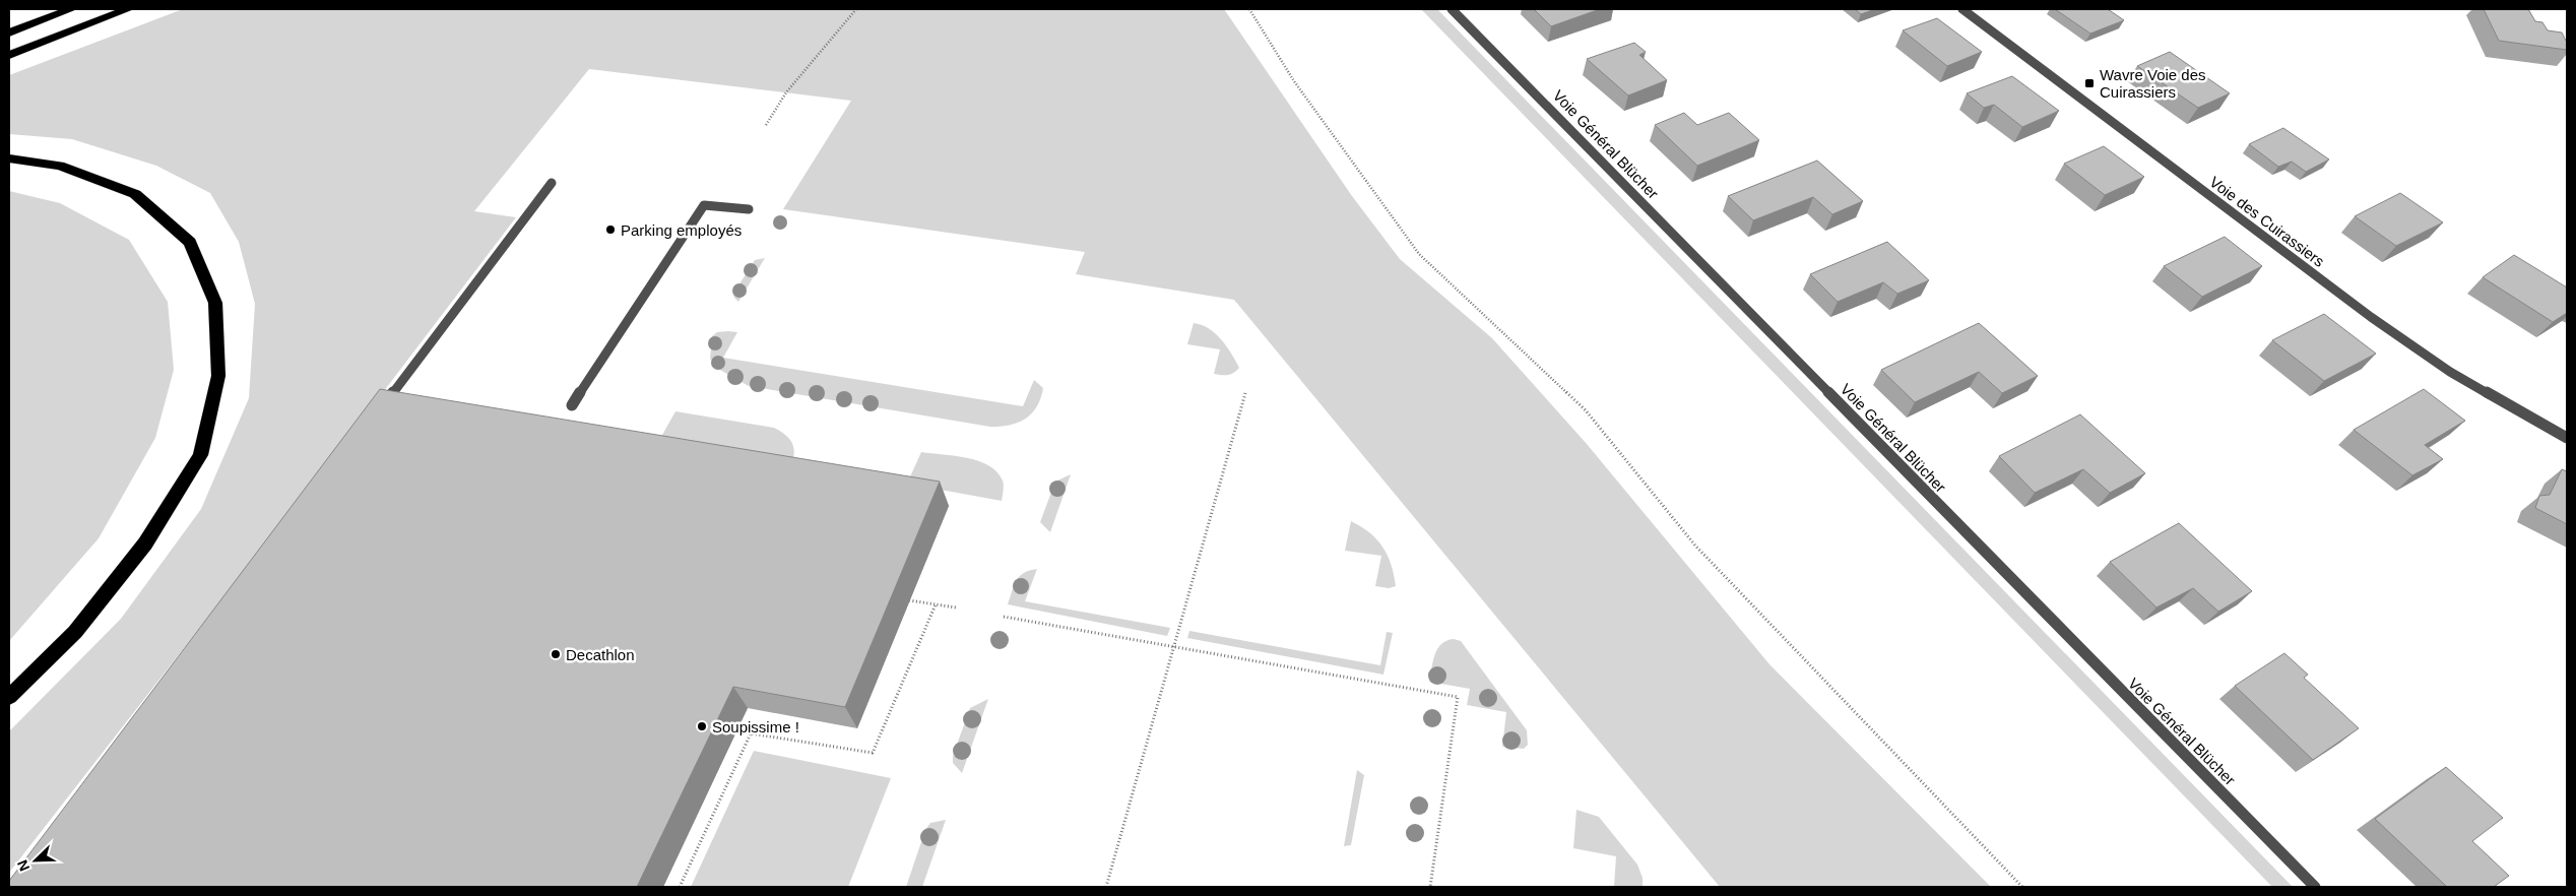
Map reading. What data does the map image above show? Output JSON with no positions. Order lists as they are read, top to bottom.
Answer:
{
  "streets": {
    "street": ["Voie Général Blücher", "Voie des Cuirassiers"]
  },
  "places": {
    "transit": ["Wavre Voie des Cuirassiers"],
    "other": ["Parking employés", "Decathlon", "Soupissime !"]
  },
  "north": "bottom left"
}
